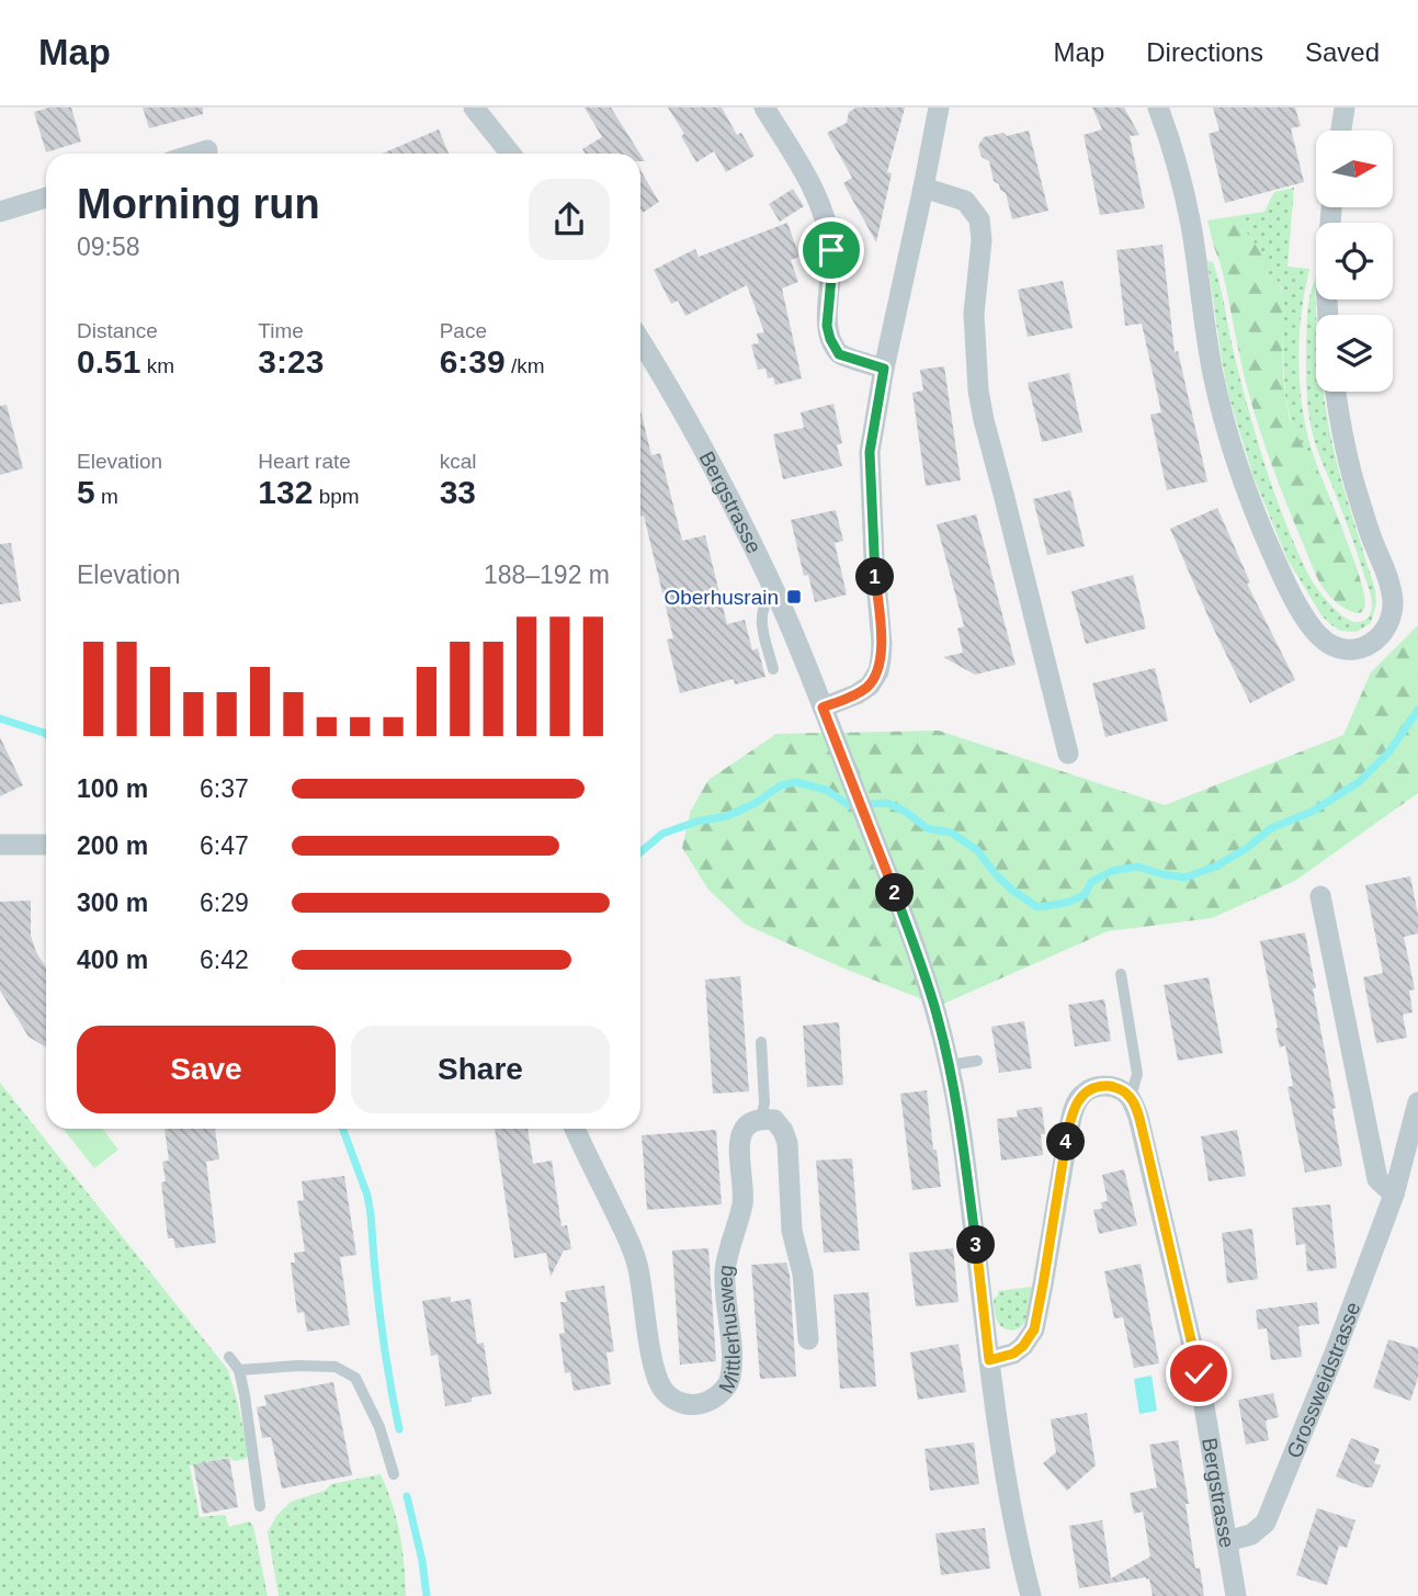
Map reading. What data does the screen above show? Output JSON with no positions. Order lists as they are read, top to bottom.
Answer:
{
  "streets": {
    "street": ["Bergstrasse", "Mittlerhusweg", "Grossweidstrasse"]
  },
  "crossings": [
    ["Bergstrasse", "Grossweidstrasse"]
  ],
  "places": {
    "transit": ["Oberhusrain"]
  },
  "north": "right",
  "page": {
    "header": "Map",
    "nav": ["Map", "Directions", "Saved"],
    "heading": ["Morning run", "09:58"],
    "stats": [
      ["Distance", "0.51 km"],
      ["Time", "3:23"],
      ["Pace", "6:39 /km"],
      ["Elevation", "5 m"],
      ["Heart rate", "132 bpm"],
      ["kcal", "33"]
    ],
    "chart": ["Elevation", "188–192 m"],
    "pins": [
      "1",
      "2",
      "4",
      "3"
    ],
    "list": [
      {
        "name": "100 m",
        "note": "6:37"
      },
      {
        "name": "200 m",
        "note": "6:47"
      },
      {
        "name": "300 m",
        "note": "6:29"
      },
      {
        "name": "400 m",
        "note": "6:42"
      }
    ],
    "buttons": ["Save", "Share"]
  }
}
